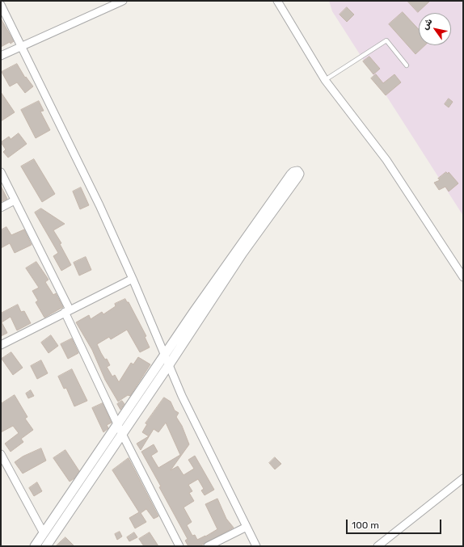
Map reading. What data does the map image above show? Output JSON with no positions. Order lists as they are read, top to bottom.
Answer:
{
  "scale_bar": "100 m",
  "north": "top left"
}
